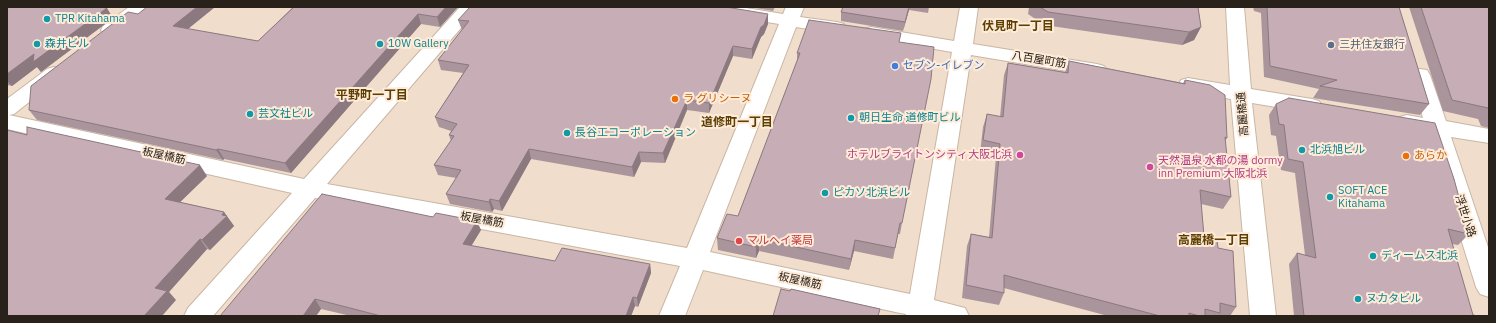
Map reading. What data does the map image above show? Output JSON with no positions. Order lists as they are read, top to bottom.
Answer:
{
  "streets": {
    "street": [
      "八百屋町筋",
      "高麗橋通",
      "板屋橋筋",
      "浮世小路"
    ]
  },
  "districts": [
    "伏見町一丁目",
    "平野町一丁目",
    "道修町一丁目",
    "高麗橋一丁目"
  ],
  "places": [
    "TPR Kitahama",
    "森井ビル",
    "10W Gallery",
    "三井住友銀行",
    "セブン-イレブン",
    "ラ グリシーヌ",
    "芸文社ビル",
    "朝日生命 道修町ビル",
    "長谷工コーポレーション",
    "北浜旭ビル",
    "ホテルブライトンシティ大阪北浜",
    "あらか",
    "天然温泉 水都の湯 dormy inn Premium 大阪北浜",
    "ピカソ北浜ビル",
    "SOFT ACE Kitahama",
    "マルヘイ薬局",
    "ディームス北浜",
    "ヌカタビル"
  ]
}
